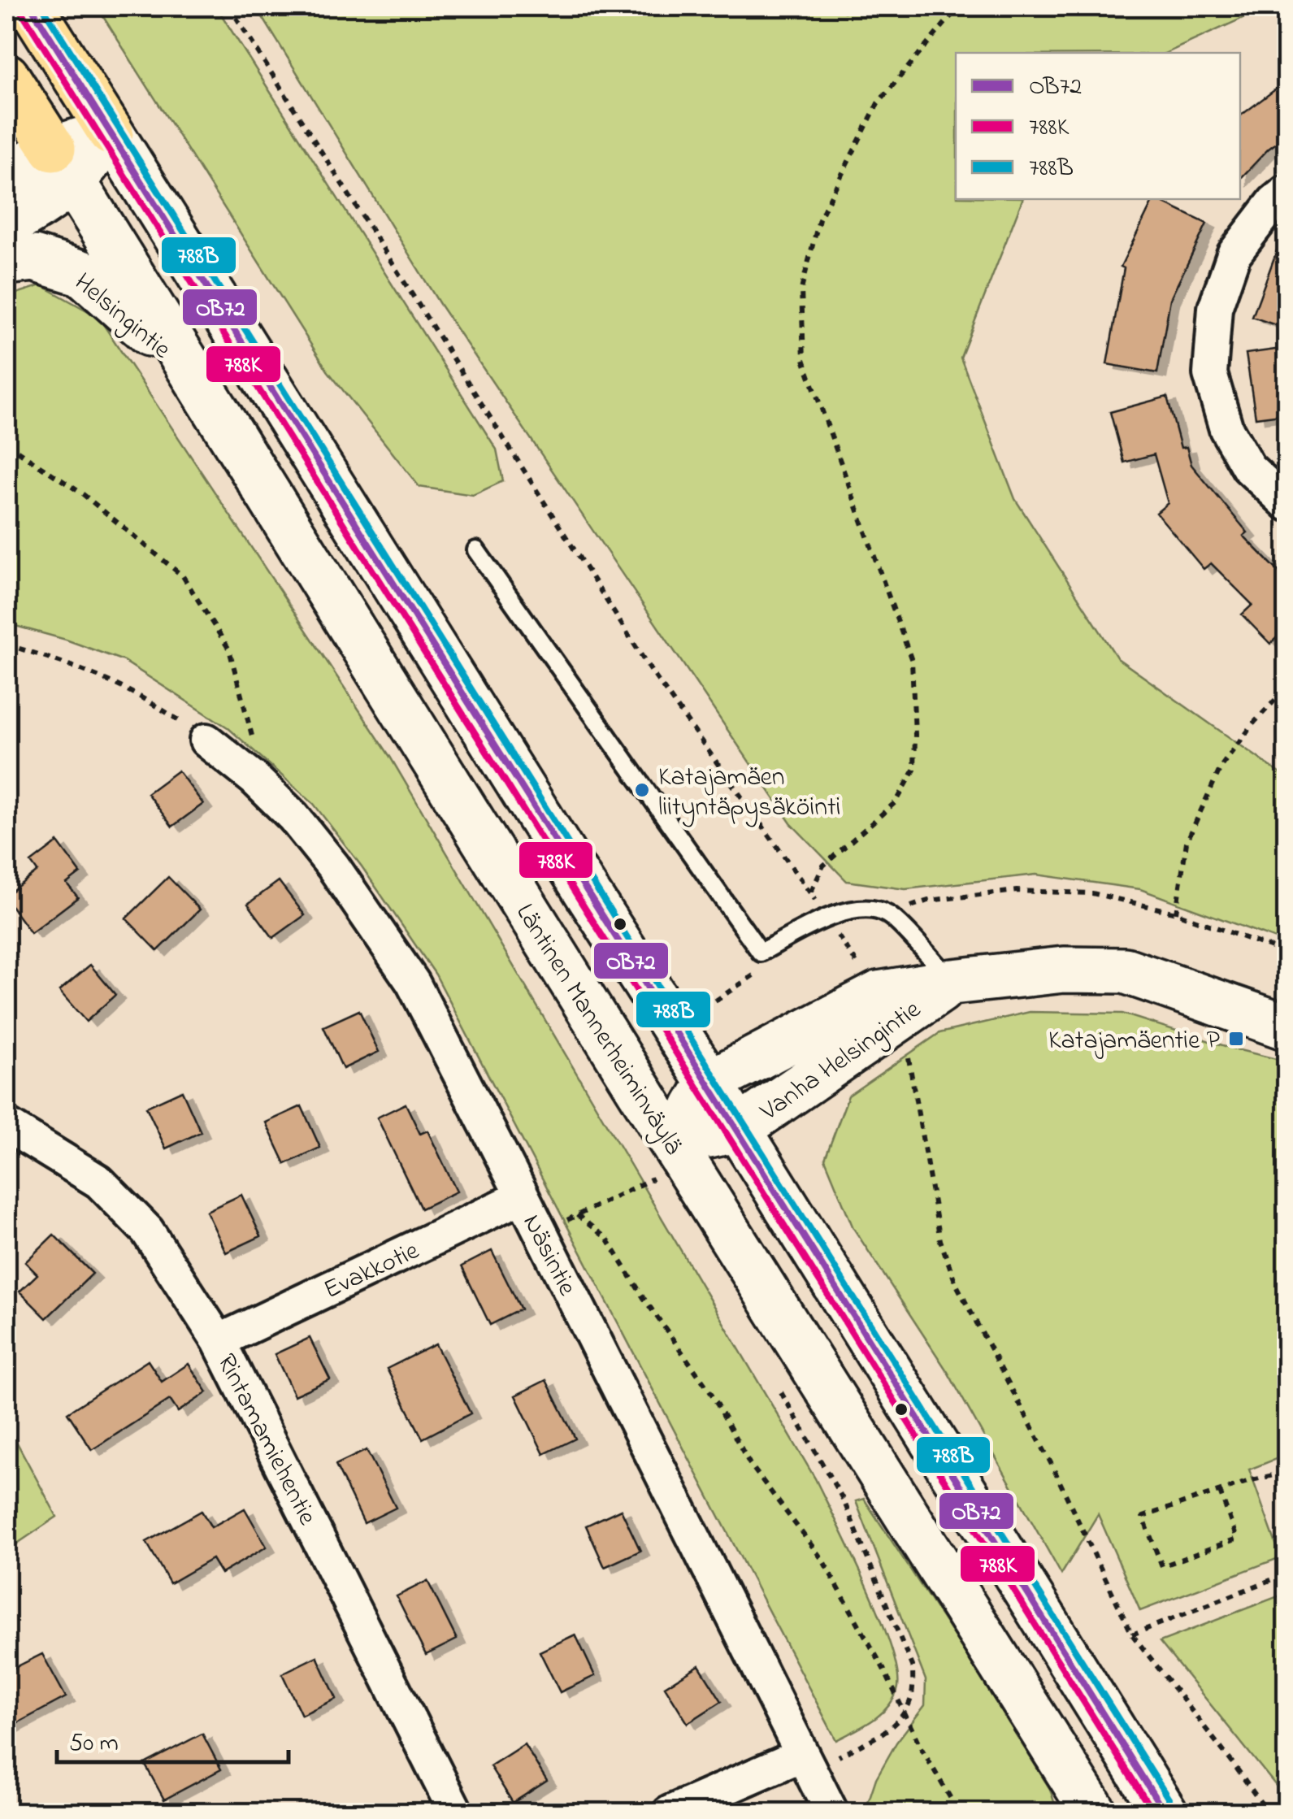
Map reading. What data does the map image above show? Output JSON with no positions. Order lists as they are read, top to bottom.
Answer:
{
  "streets": {
    "main road": ["Helsingintie", "Läntinen Mannerheiminväylä", "Vanha Helsingintie"],
    "street": ["Näsintie", "Evakkotie", "Rintamamiehentie"]
  },
  "crossings": [
    ["Helsingintie", "Läntinen Mannerheiminväylä"],
    ["Läntinen Mannerheiminväylä", "Vanha Helsingintie"],
    ["Näsintie", "Evakkotie"],
    ["Evakkotie", "Rintamamiehentie"]
  ],
  "places": {
    "other": ["Katajamäen liityntäpysäköinti"],
    "transit": ["Katajamäentie P"]
  },
  "lines": ["transit line OB72", "transit line 788B", "transit line 788K"],
  "legend": ["OB72", "788K", "788B"],
  "scale_bar": "50 m"
}
